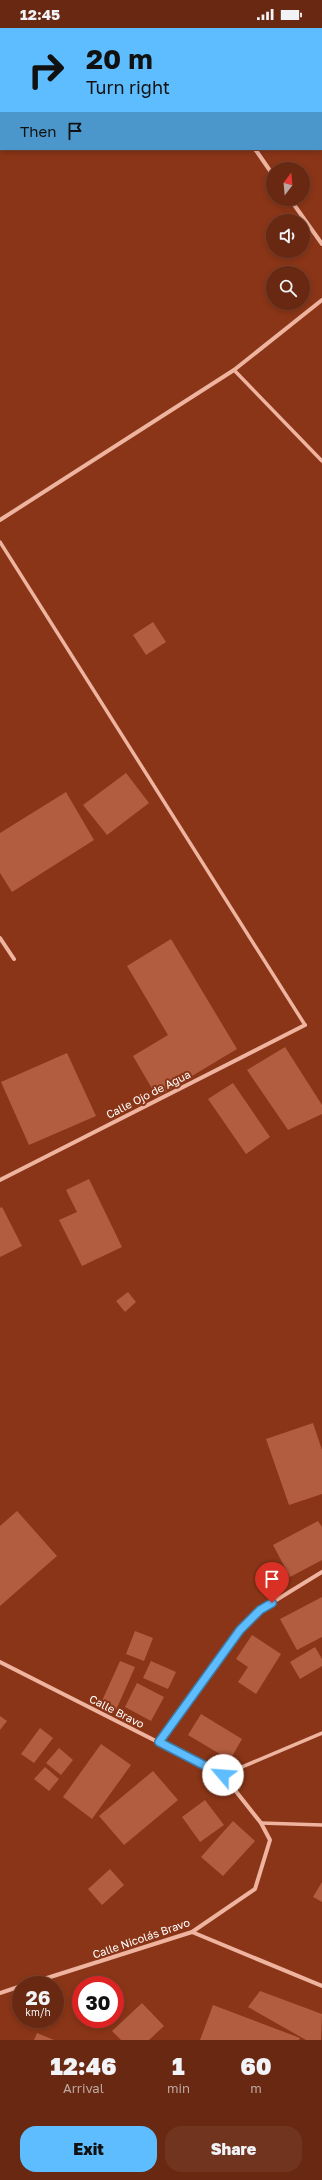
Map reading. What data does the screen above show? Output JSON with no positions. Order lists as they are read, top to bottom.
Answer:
{
  "streets": {
    "street": ["Calle Ojo de Agua", "Calle Bravo", "Calle Nicolás Bravo"]
  },
  "crossings": [
    ["Calle Bravo", "Calle Nicolás Bravo"]
  ],
  "north": "top",
  "page": {
    "status": "12:45",
    "turn": ["20 m", "Turn right"],
    "then": "Then",
    "speed": "26 km/h",
    "limit": "30",
    "eta": [
      "12:46",
      "Arrival",
      "1",
      "min",
      "60",
      "m"
    ],
    "buttons": ["Exit", "Share"]
  }
}
